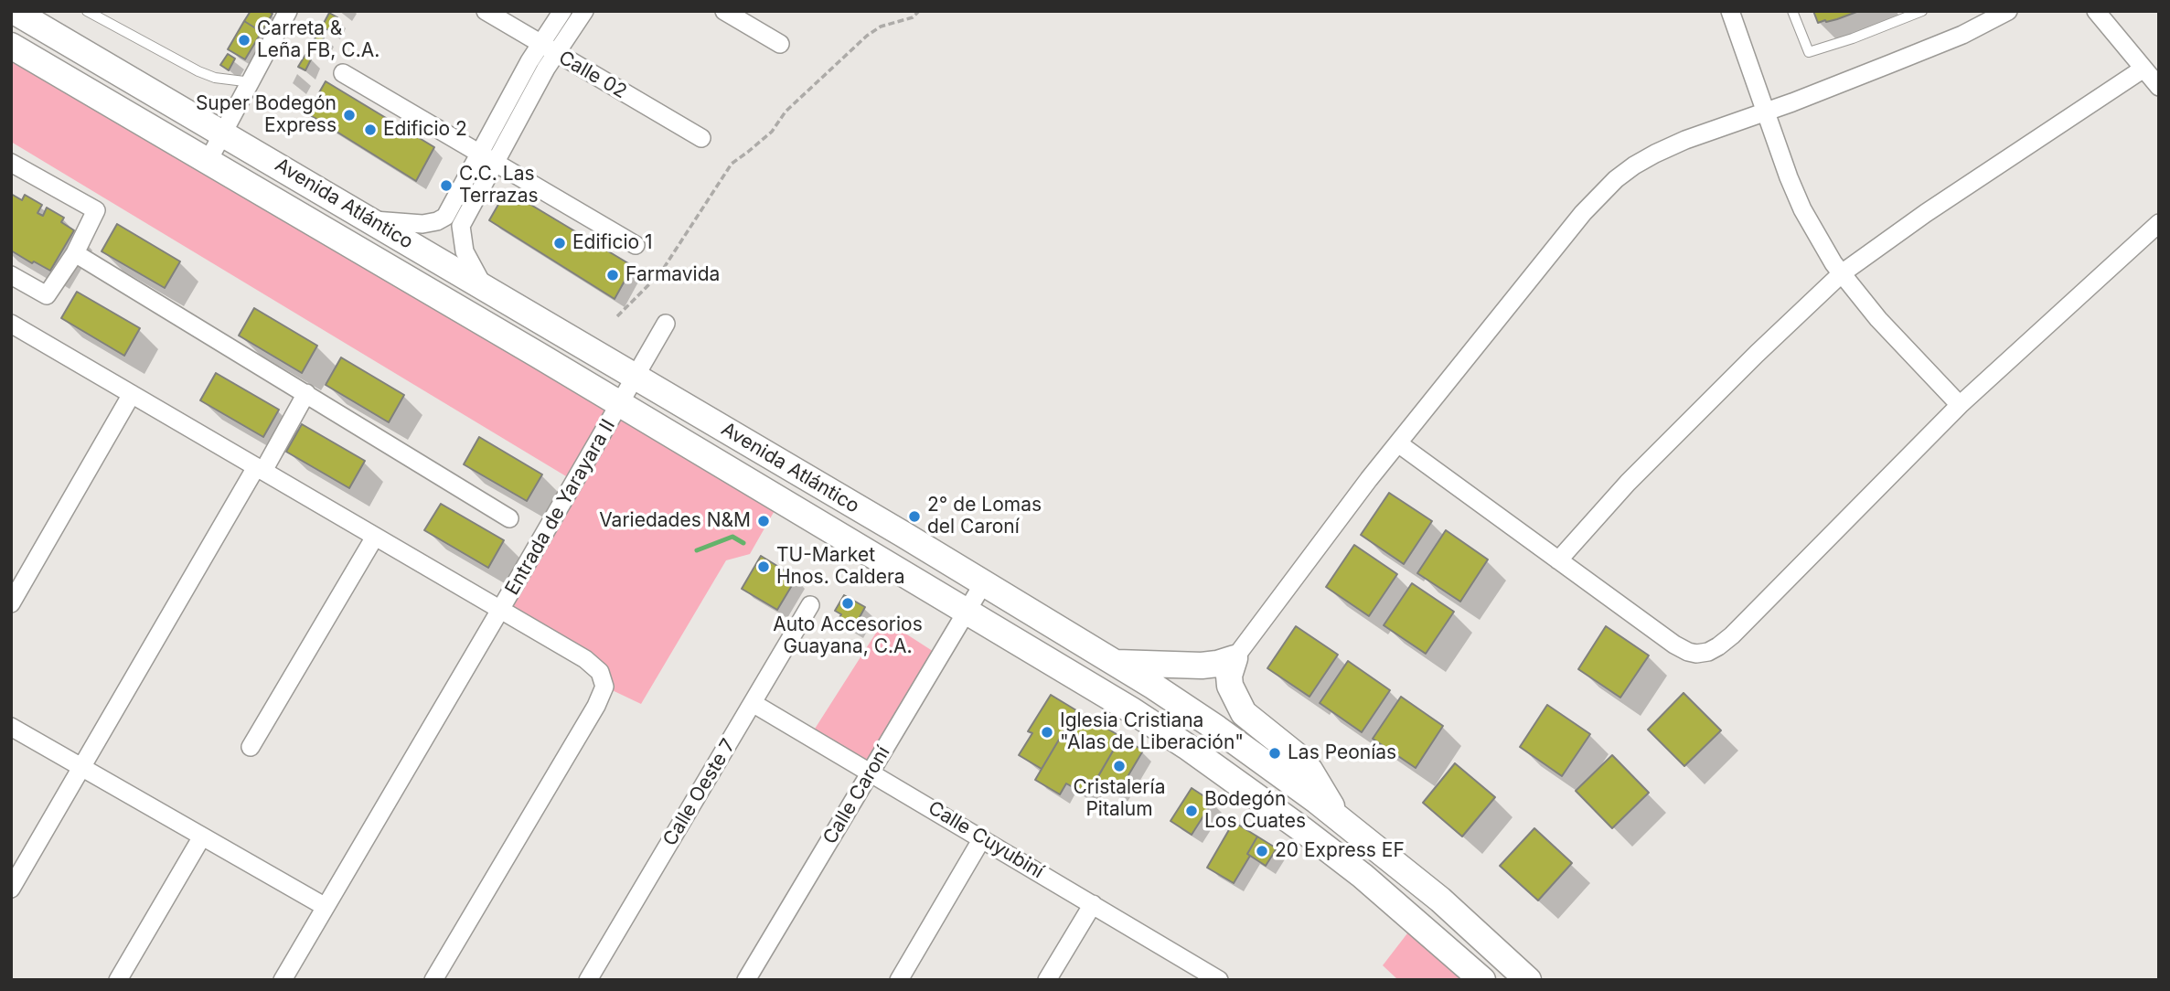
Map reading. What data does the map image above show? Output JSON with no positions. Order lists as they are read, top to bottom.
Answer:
{
  "streets": {
    "main road": ["Avenida Atlántico"],
    "street": [
      "Calle 02",
      "Entrada de Yarayara II",
      "Calle Oeste 7",
      "Calle Caroní",
      "Calle Cuyubiní"
    ]
  },
  "crossings": [
    ["Avenida Atlántico", "Entrada de Yarayara II"],
    ["Avenida Atlántico", "Calle Caroní"],
    ["Calle Oeste 7", "Calle Cuyubiní"],
    ["Calle Caroní", "Calle Cuyubiní"]
  ],
  "places": [
    "Carreta & Leña FB, C.A.",
    "Super Bodegón Express",
    "Edificio 2",
    "C.C. Las Terrazas",
    "Edificio 1",
    "Farmavida",
    "2° de Lomas del Caroní",
    "Variedades N&M",
    "TU-Market Hnos. Caldera",
    "Auto Accesorios Guayana, C.A.",
    "Iglesia Cristiana \"Alas de Liberación\"",
    "Las Peonías",
    "Cristalería Pitalum",
    "Bodegón Los Cuates",
    "20 Express EF"
  ]
}
